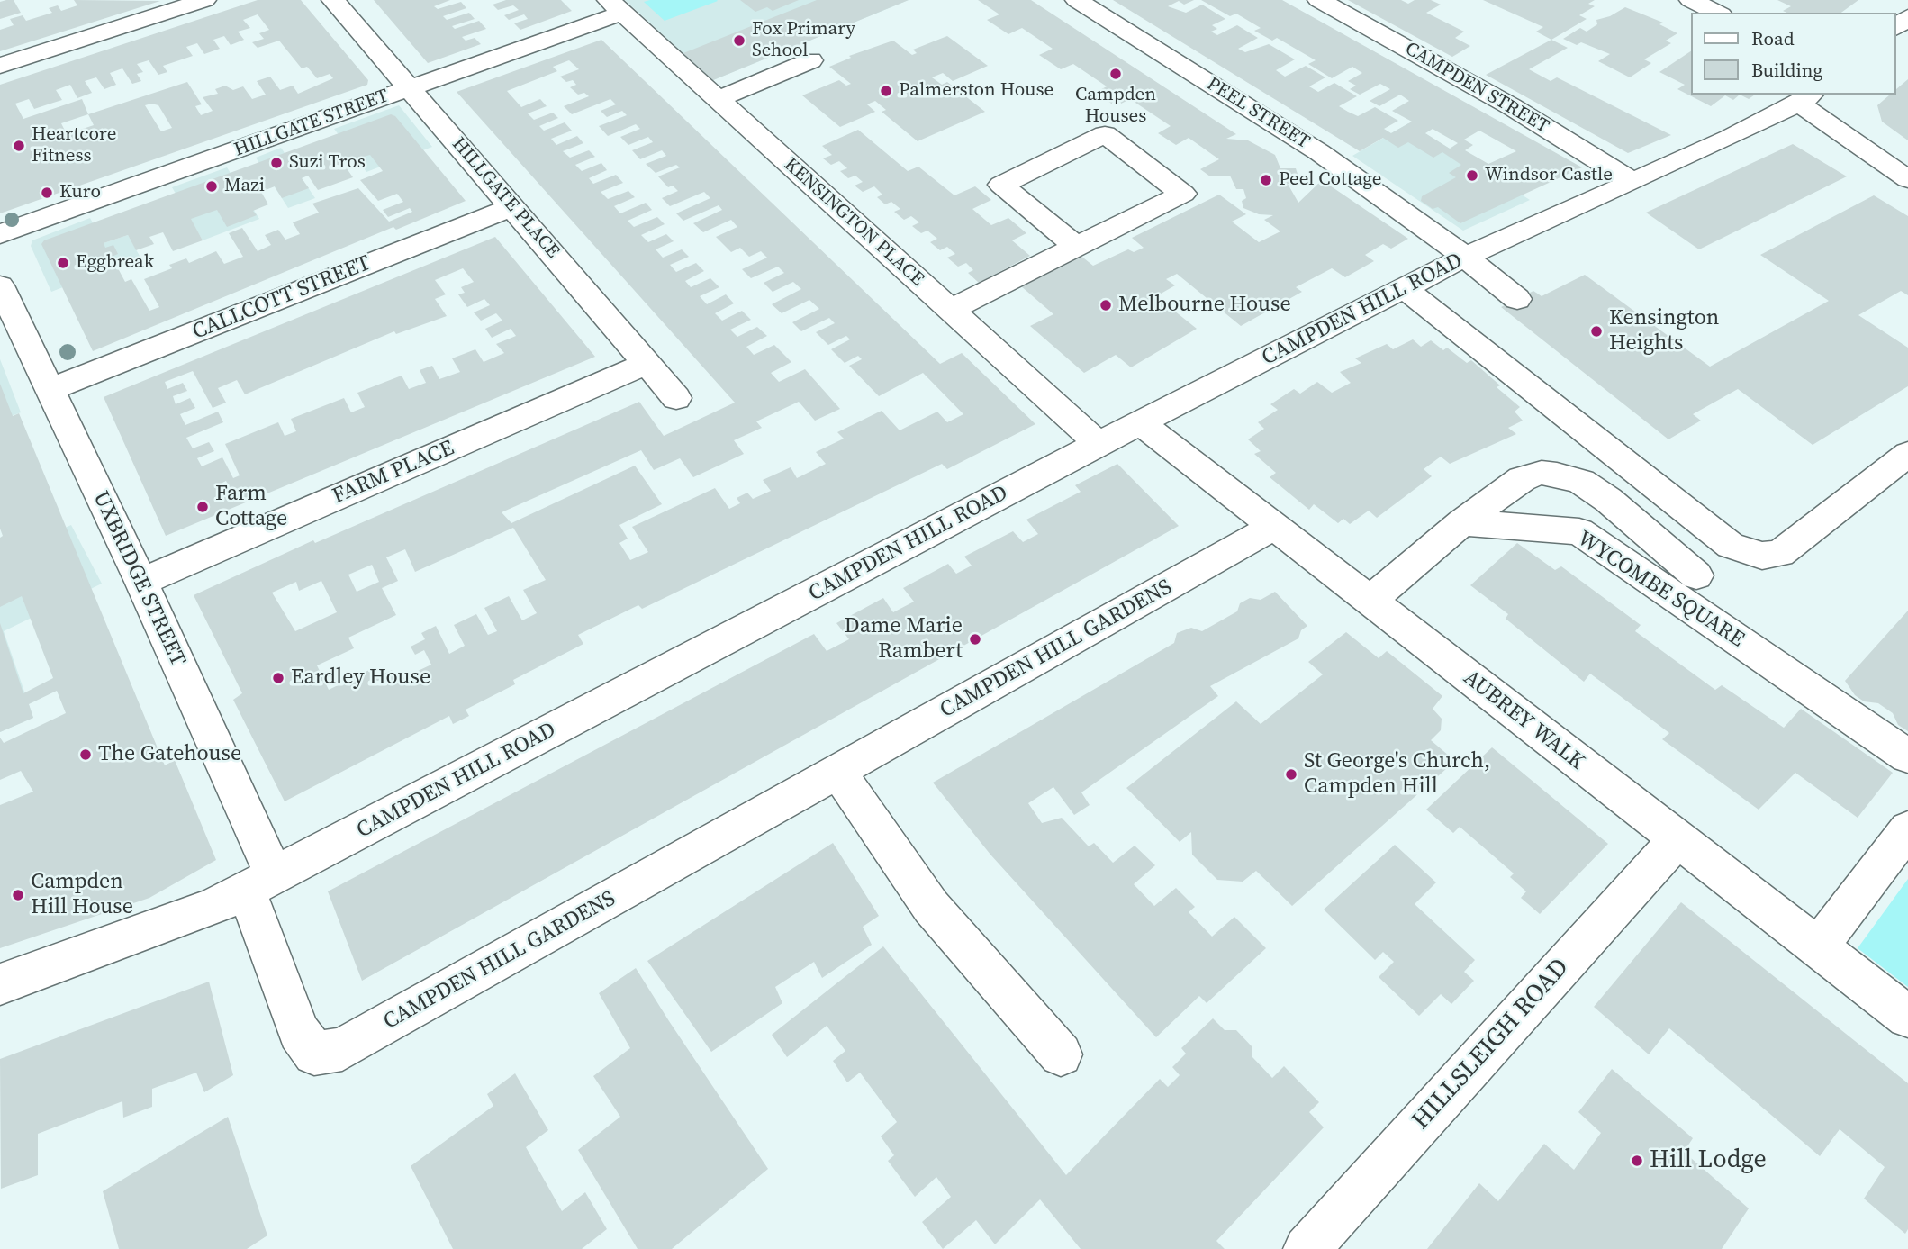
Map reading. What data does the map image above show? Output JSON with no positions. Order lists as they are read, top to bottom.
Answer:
{
  "streets": {
    "street": [
      "CAMPDEN STREET",
      "PEEL STREET",
      "HILLGATE STREET",
      "HILLGATE PLACE",
      "KENSINGTON PLACE",
      "CALLCOTT STREET",
      "CAMPDEN HILL ROAD",
      "FARM PLACE",
      "UXBRIDGE STREET",
      "WYCOMBE SQUARE",
      "CAMPDEN HILL GARDENS",
      "AUBREY WALK",
      "HILLSLEIGH ROAD"
    ]
  },
  "crossings": [
    ["CAMPDEN STREET", "CAMPDEN HILL ROAD"],
    ["PEEL STREET", "CAMPDEN HILL ROAD"],
    ["HILLGATE STREET", "HILLGATE PLACE"],
    ["HILLGATE STREET", "KENSINGTON PLACE"],
    ["HILLGATE PLACE", "CALLCOTT STREET"],
    ["HILLGATE PLACE", "FARM PLACE"],
    ["KENSINGTON PLACE", "CAMPDEN HILL ROAD"],
    ["CALLCOTT STREET", "UXBRIDGE STREET"],
    ["CAMPDEN HILL ROAD", "UXBRIDGE STREET"],
    ["CAMPDEN HILL ROAD", "CAMPDEN HILL GARDENS"],
    ["CAMPDEN HILL ROAD", "AUBREY WALK"],
    ["FARM PLACE", "UXBRIDGE STREET"],
    ["UXBRIDGE STREET", "CAMPDEN HILL GARDENS"],
    ["CAMPDEN HILL GARDENS", "AUBREY WALK"],
    ["AUBREY WALK", "HILLSLEIGH ROAD"]
  ],
  "places": [
    "Fox Primary School",
    "Campden Houses",
    "Palmerston House",
    "Heartcore Fitness",
    "Suzi Tros",
    "Windsor Castle",
    "Peel Cottage",
    "Mazi",
    "Kuro",
    "Eggbreak",
    "Melbourne House",
    "Kensington Heights",
    "Farm Cottage",
    "Dame Marie Rambert",
    "Eardley House",
    "The Gatehouse",
    "St George's Church, Campden Hill",
    "Campden Hill House",
    "Hill Lodge"
  ],
  "legend": ["Road", "Building"]
}
